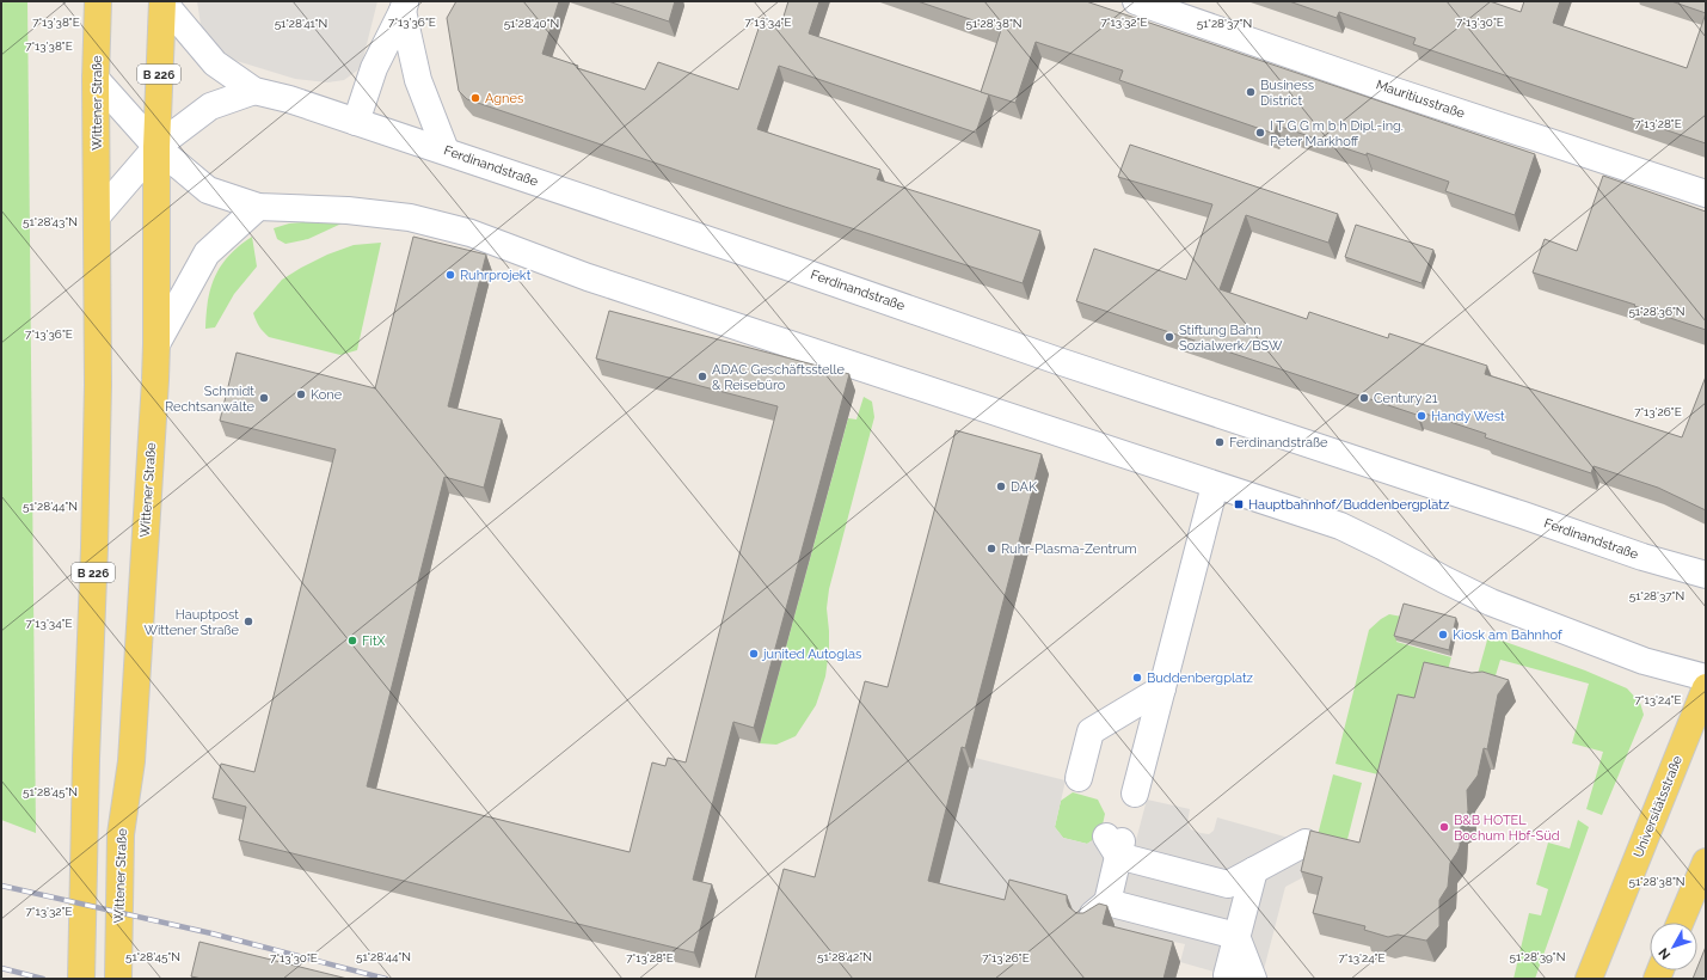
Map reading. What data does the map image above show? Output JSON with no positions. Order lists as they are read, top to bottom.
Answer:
{
  "streets": {
    "main road": ["B 226", "Wittener Straße", "Universitätsstraße"],
    "street": ["Mauritiusstraße", "Ferdinandstraße"]
  },
  "crossings": [
    ["Wittener Straße", "Ferdinandstraße"]
  ],
  "places": {
    "other": [
      "Business District",
      "Agnes",
      "I T G G m b h Dipl.-ing. Peter Markhoff",
      "Ruhrprojekt",
      "Stiftung Bahn Sozialwerk/BSW",
      "ADAC Geschäftsstelle & Reisebüro",
      "Kone",
      "Schmidt Rechtsanwälte",
      "Century 21",
      "Handy West",
      "Ferdinandstraße",
      "DAK",
      "Ruhr-Plasma-Zentrum",
      "Hauptpost Wittener Straße",
      "Kiosk am Bahnhof",
      "FitX",
      "junited Autoglas",
      "Buddenbergplatz",
      "B&B HOTEL Bochum Hbf-Süd"
    ],
    "transit": ["Hauptbahnhof/Buddenbergplatz"]
  },
  "north": "bottom left",
  "coordinates": [
    "7°13'38\"E",
    "7°13'36\"E",
    "7°13'34\"E",
    "7°13'32\"E",
    "7°13'30\"E",
    "51°28'41\"N",
    "51°28'40\"N",
    "51°28'38\"N",
    "51°28'37\"N",
    "7°13'28\"E",
    "51°28'43\"N",
    "51°28'36\"N",
    "7°13'26\"E",
    "51°28'44\"N",
    "7°13'24\"E",
    "51°28'45\"N",
    "51°28'42\"N",
    "51°28'39\"N"
  ]
}
